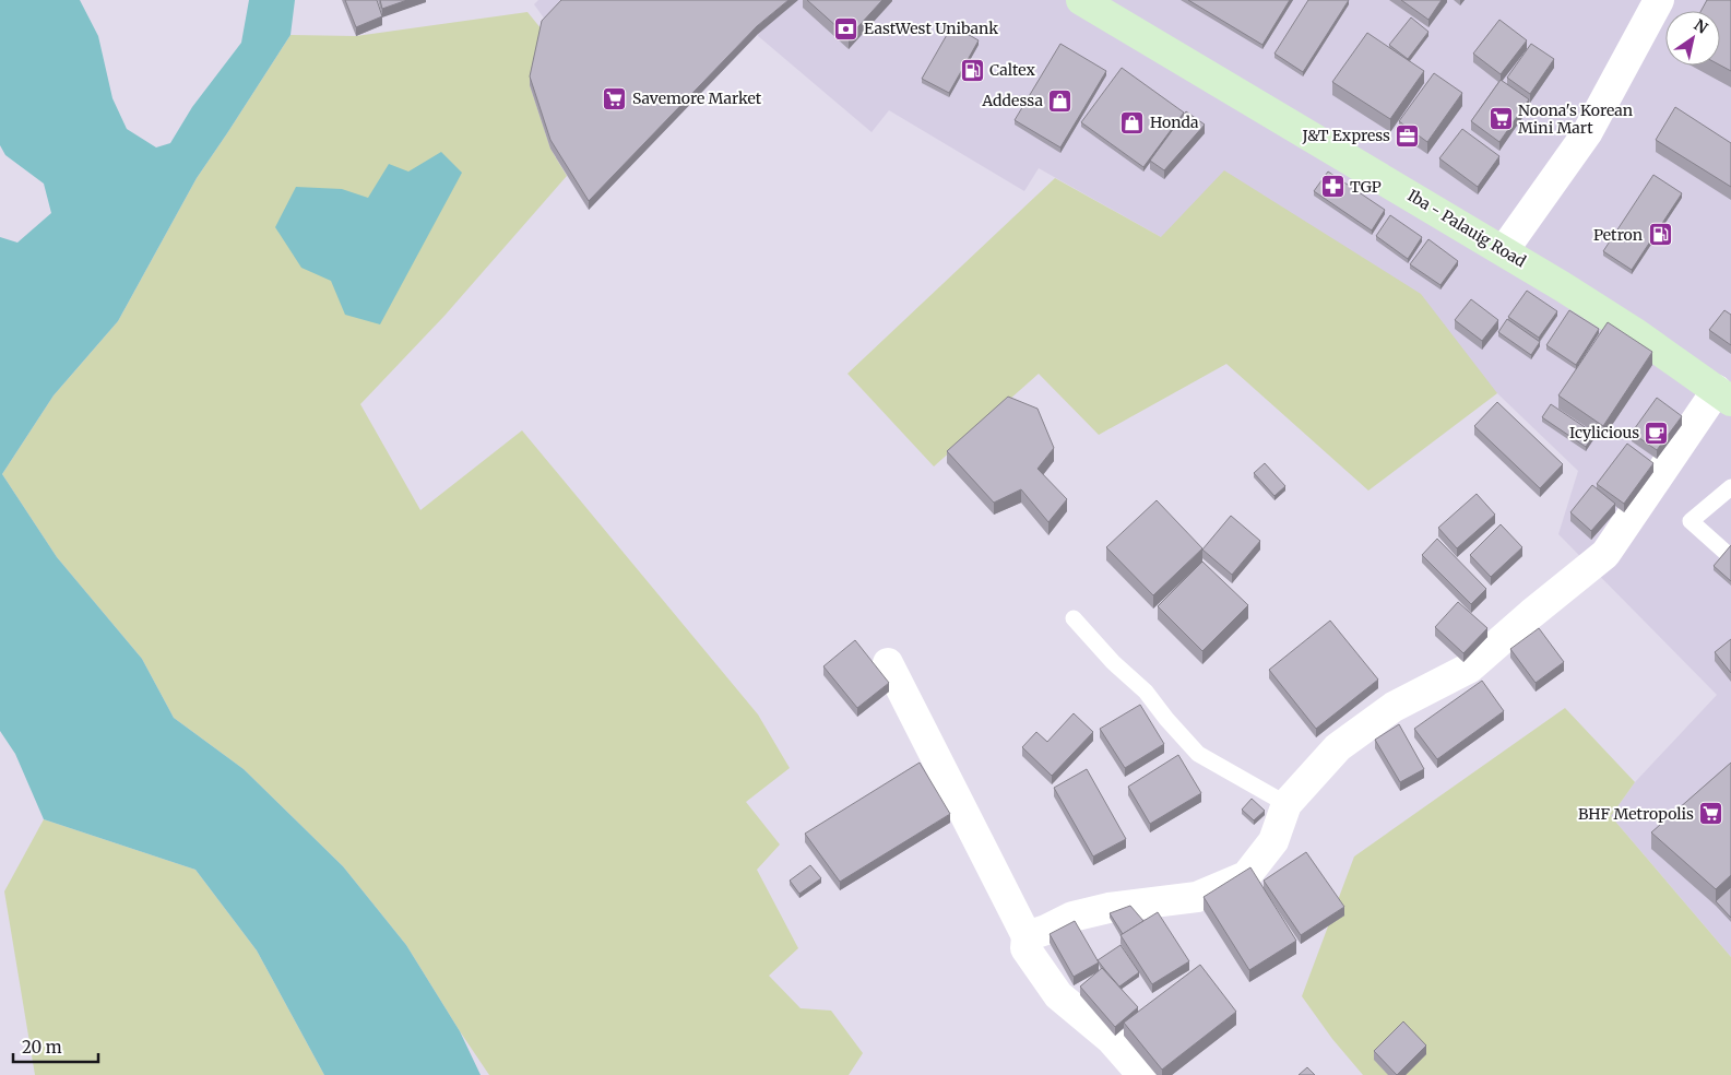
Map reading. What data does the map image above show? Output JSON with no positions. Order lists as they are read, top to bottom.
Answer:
{
  "streets": {
    "main road": ["Iba - Palauig Road"]
  },
  "places": {
    "bank": ["EastWest Unibank"],
    "fuel station": ["Caltex", "Petron"],
    "supermarket": ["Savemore Market", "Noona's Korean Mini Mart", "BHF Metropolis"],
    "shop": ["Addessa", "Honda"],
    "office": ["J&T Express"],
    "pharmacy": ["TGP"],
    "cafe": ["Icylicious"]
  },
  "scale_bar": "20 m",
  "north": "top right"
}
